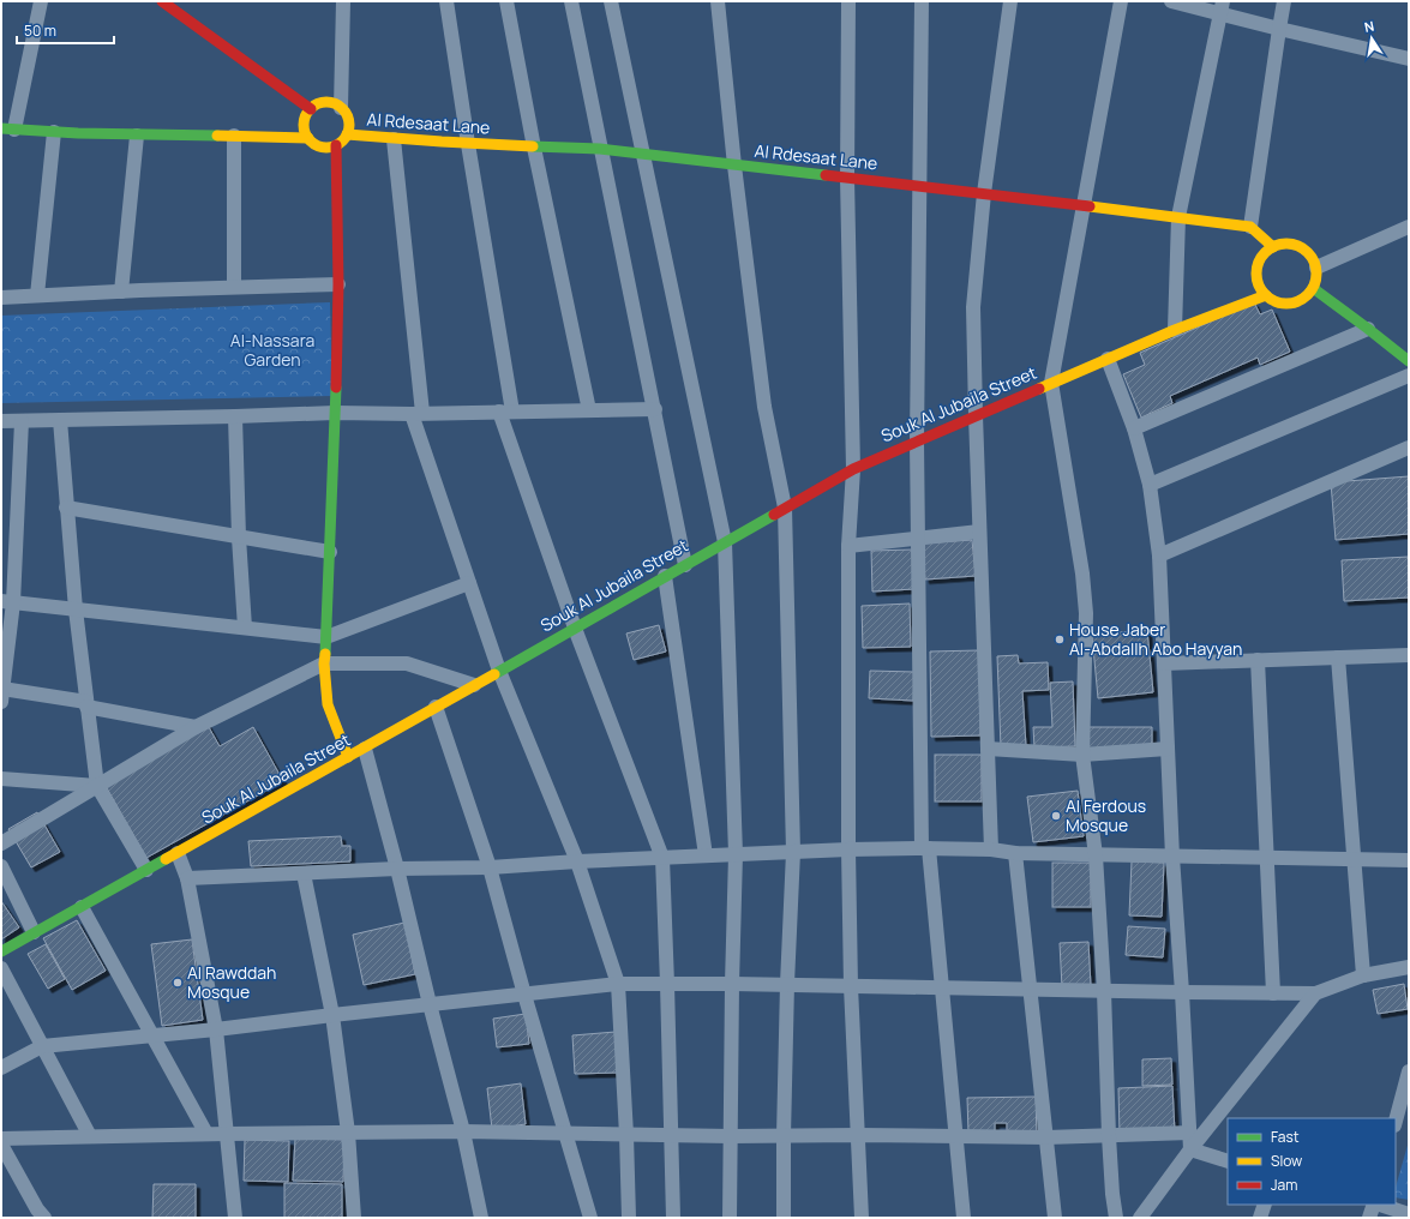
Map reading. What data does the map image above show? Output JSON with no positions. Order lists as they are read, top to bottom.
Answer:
{
  "streets": {
    "street": ["Al Rdesaat Lane", "Souk Al Jubaila Street"]
  },
  "parks": ["Al-Nassara Garden"],
  "places": ["House Jaber Al-Abdallh Abo Hayyan", "Al Ferdous Mosque", "Al Rawddah Mosque"],
  "legend": ["Fast", "Slow", "Jam"],
  "scale_bar": "50 m",
  "north": "top"
}
